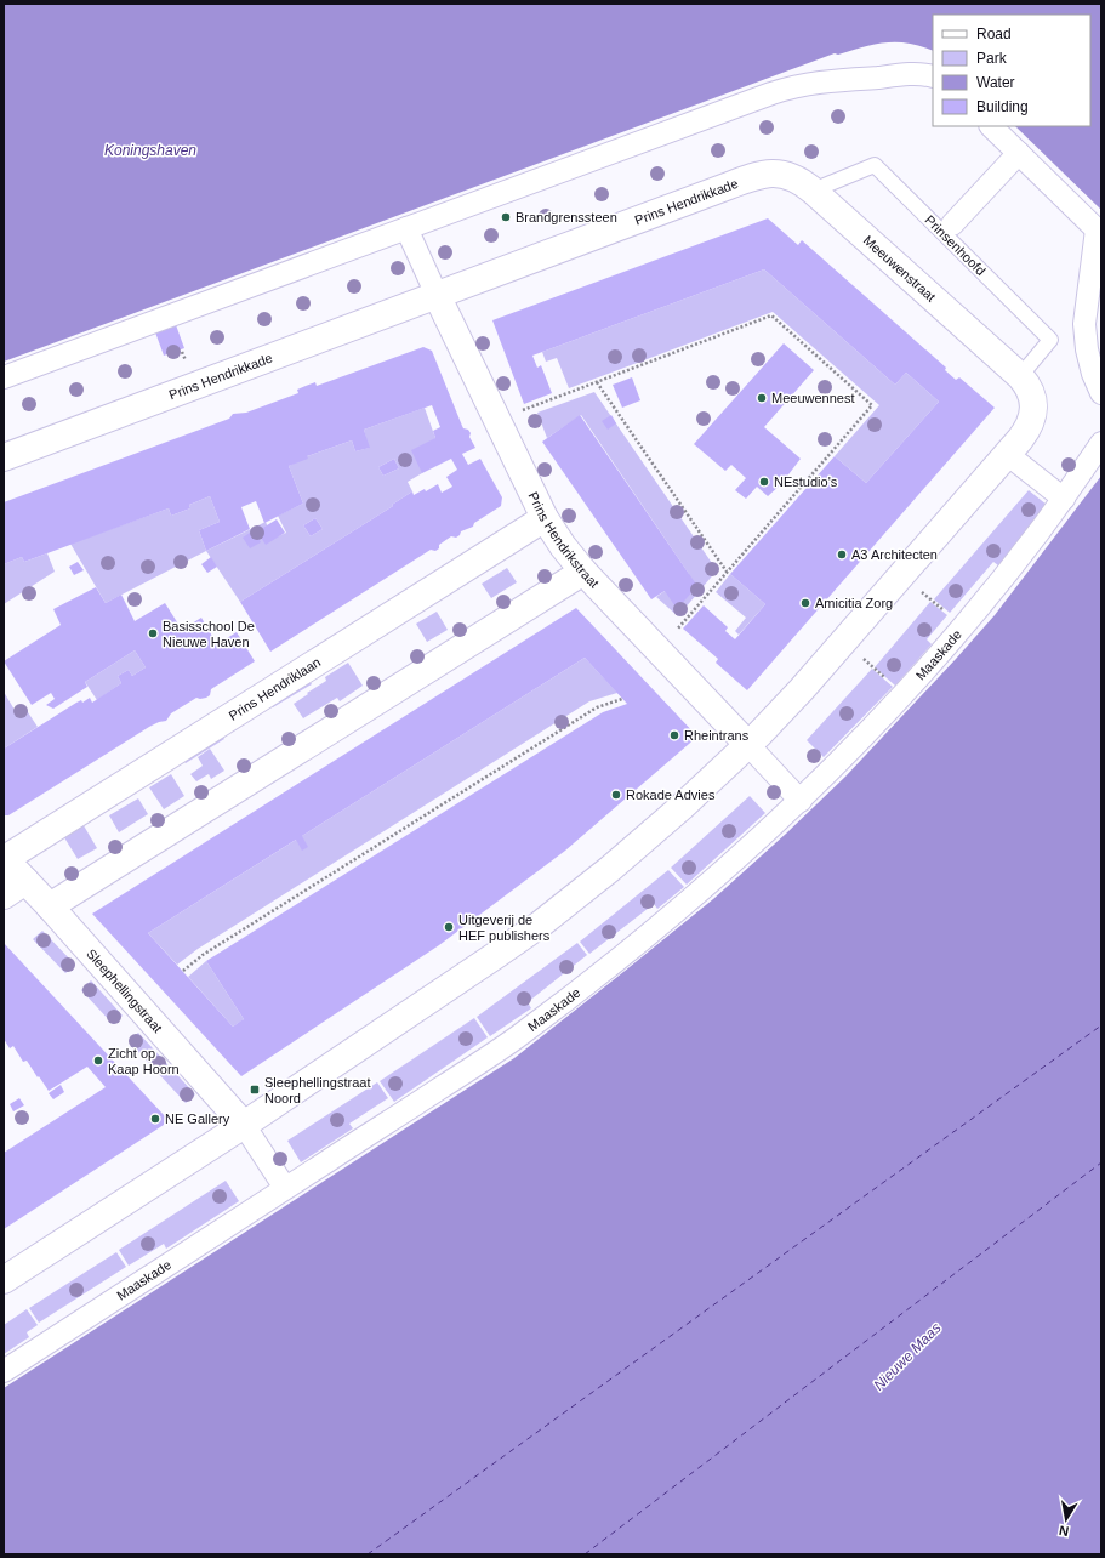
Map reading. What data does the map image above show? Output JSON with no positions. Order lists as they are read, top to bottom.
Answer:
{
  "streets": {
    "street": [
      "Prins Hendrikkade",
      "Prinsenhoofd",
      "Meeuwenstraat",
      "Prins Hendrikstraat",
      "Maaskade",
      "Prins Hendriklaan",
      "Sleephellingstraat"
    ]
  },
  "crossings": [
    ["Prins Hendrikkade", "Meeuwenstraat"],
    ["Prins Hendrikkade", "Prins Hendrikstraat"],
    ["Prinsenhoofd", "Meeuwenstraat"],
    ["Prins Hendrikstraat", "Prins Hendriklaan"],
    ["Prins Hendriklaan", "Sleephellingstraat"]
  ],
  "water": ["Koningshaven", "Nieuwe Maas"],
  "places": {
    "other": [
      "Brandgrenssteen",
      "Meeuwennest",
      "NEstudio's",
      "A3 Architecten",
      "Amicitia Zorg",
      "Basisschool De Nieuwe Haven",
      "Rheintrans",
      "Rokade Advies",
      "Uitgeverij de HEF publishers",
      "Zicht op Kaap Hoorn",
      "NE Gallery"
    ],
    "transit": ["Sleephellingstraat Noord"]
  },
  "legend": [
    "Road",
    "Park",
    "Water",
    "Building"
  ],
  "north": "bottom"
}
